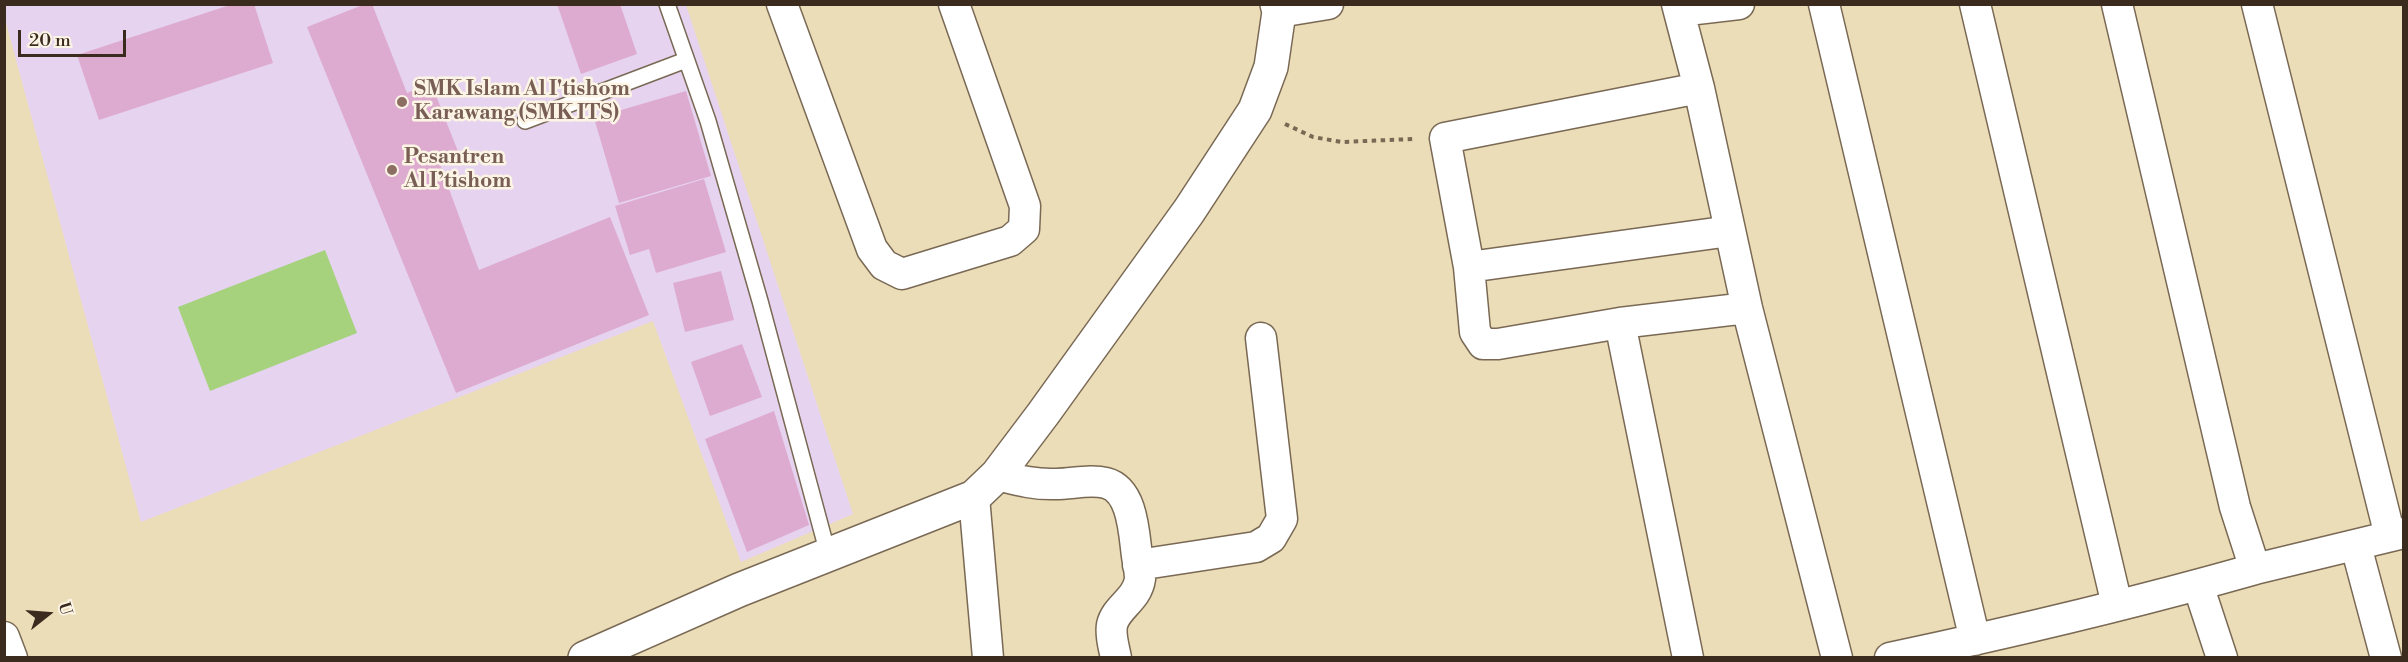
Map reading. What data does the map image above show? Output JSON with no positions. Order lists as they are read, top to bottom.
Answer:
{
  "places": ["SMK Islam Al I'tishom Karawang (SMK ITS)", "Pesantren Al I’tishom"],
  "scale_bar": "20 m",
  "north": "right"
}
